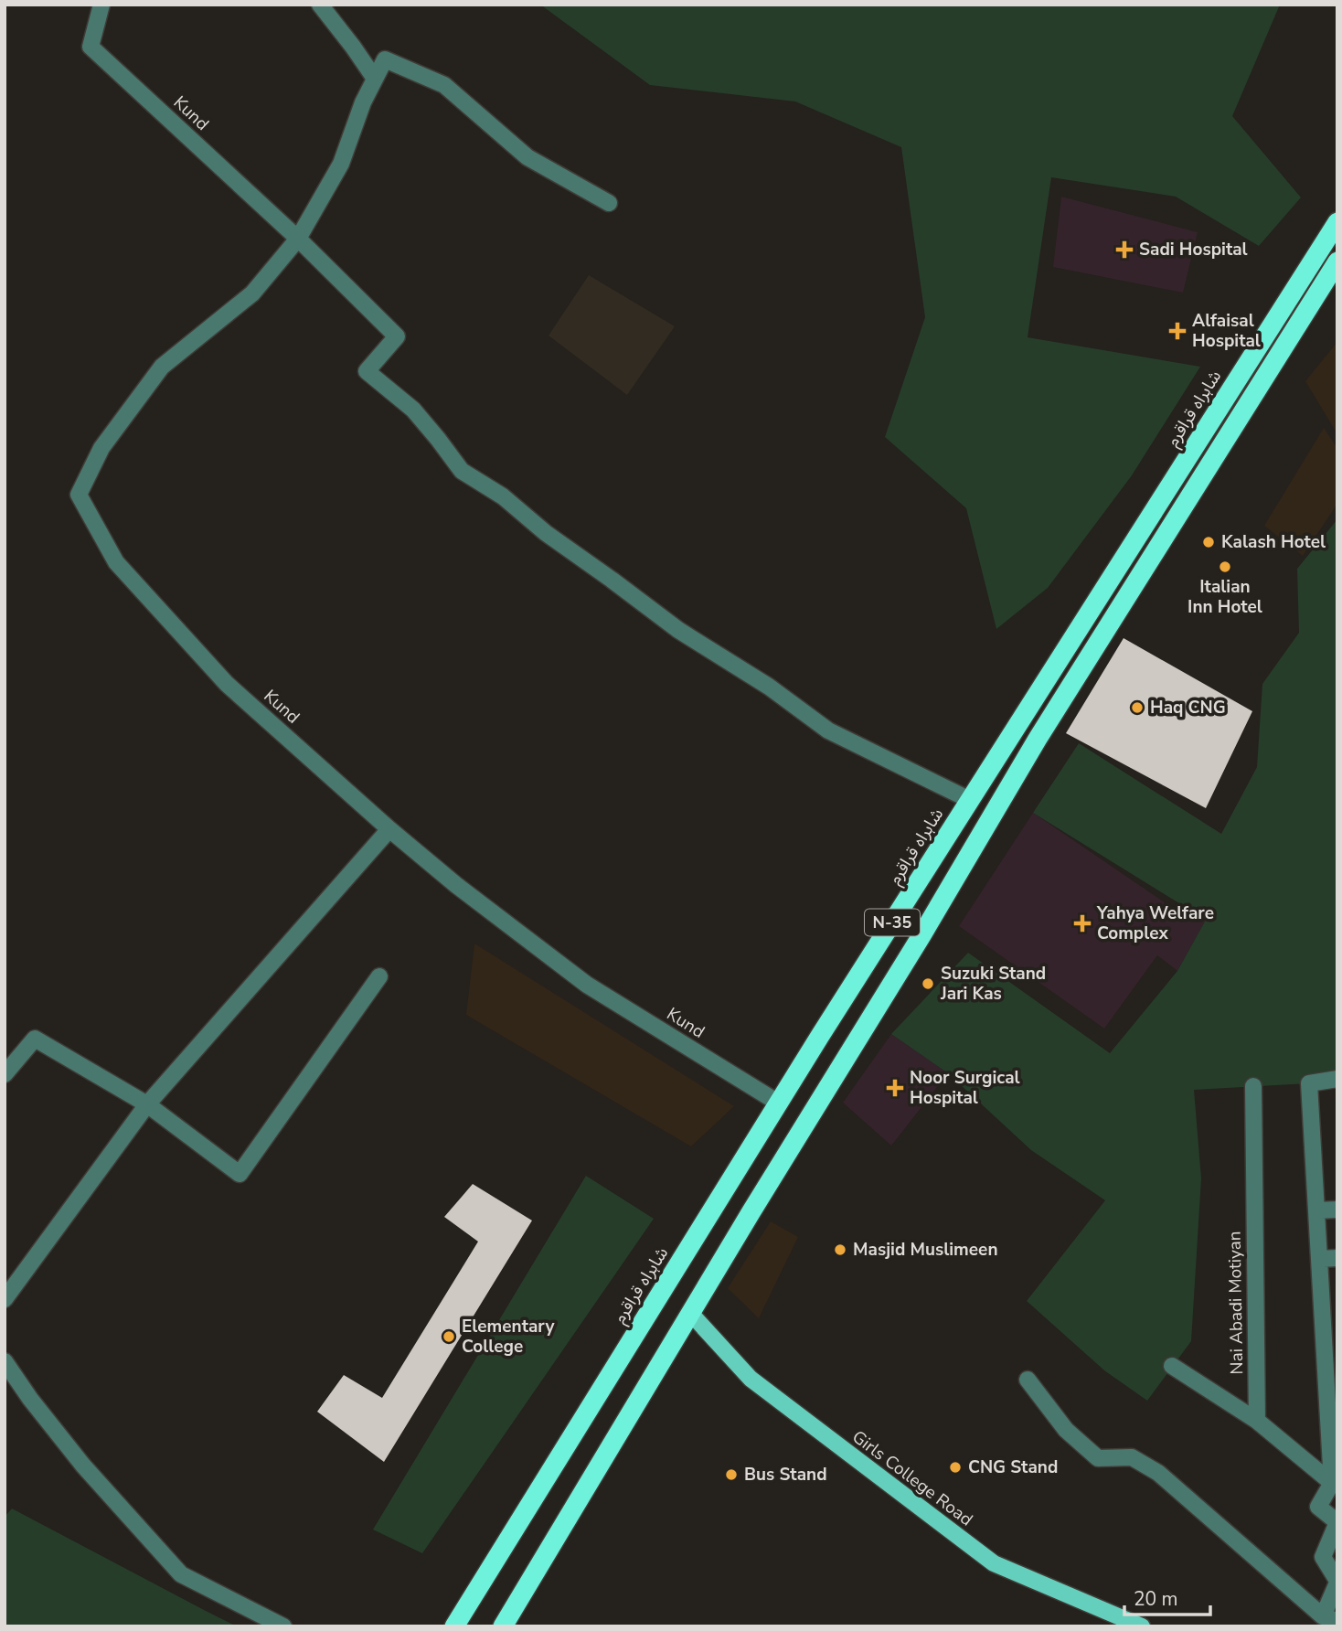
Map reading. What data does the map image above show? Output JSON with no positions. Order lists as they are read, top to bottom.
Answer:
{
  "streets": {
    "highway": ["شاہراہ قراقرم", "N-35"],
    "main road": ["Girls College Road"],
    "street": ["Kund", "Nai Abadi Motiyan"]
  },
  "crossings": [
    ["Kund", "شاہراہ قراقرم"],
    ["N-35", "Girls College Road"]
  ],
  "places": {
    "health": [
      "Sadi Hospital",
      "Alfaisal Hospital",
      "Yahya Welfare Complex",
      "Noor Surgical Hospital"
    ],
    "other": [
      "Kalash Hotel",
      "Italian Inn Hotel",
      "Haq CNG",
      "Suzuki Stand Jari Kas",
      "Masjid Muslimeen",
      "Elementary College",
      "CNG Stand",
      "Bus Stand"
    ]
  },
  "scale_bar": "20 m"
}
